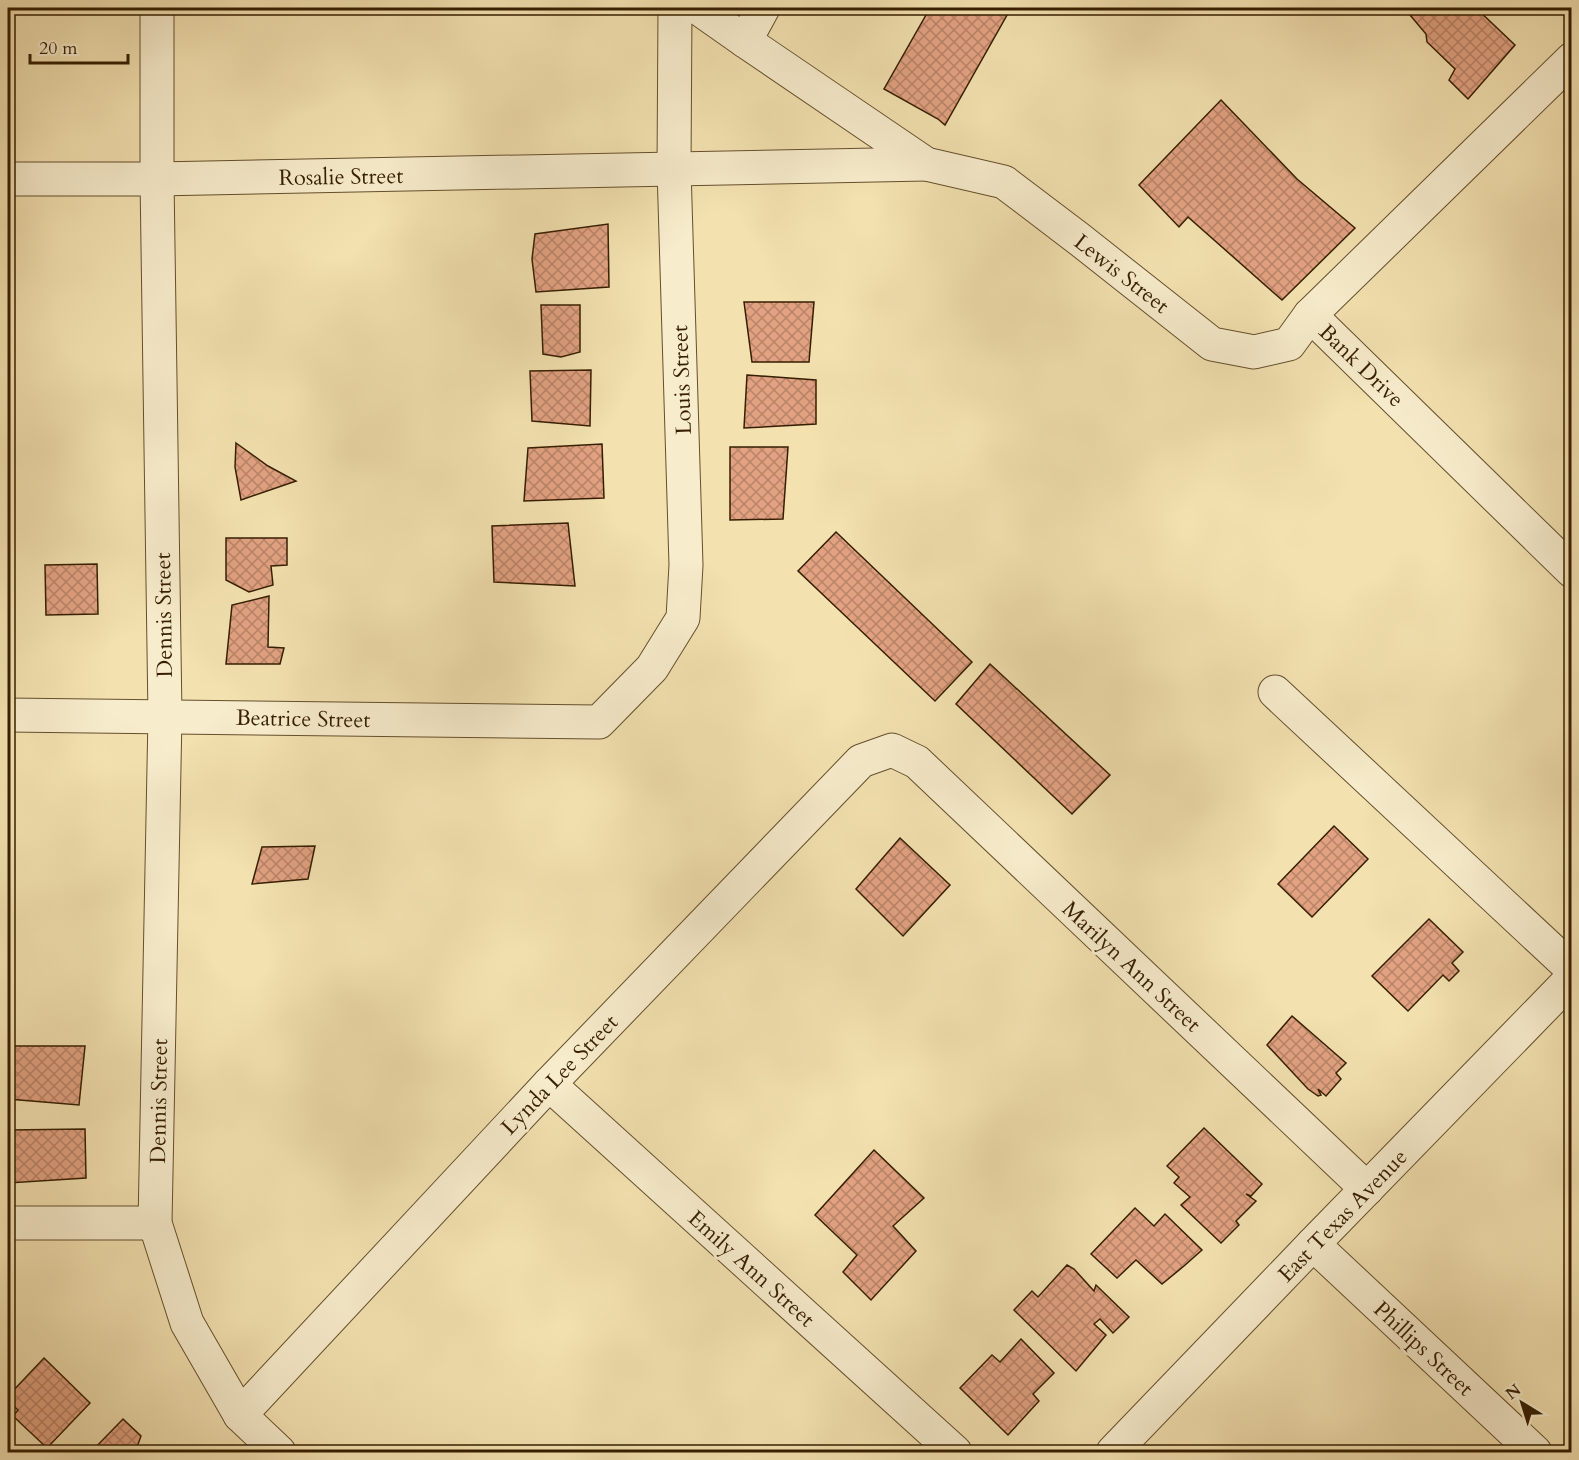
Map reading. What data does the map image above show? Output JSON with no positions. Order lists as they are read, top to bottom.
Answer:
{
  "streets": {
    "street": [
      "Rosalie Street",
      "Lewis Street",
      "Bank Drive",
      "Louis Street",
      "Dennis Street",
      "Beatrice Street",
      "Marilyn Ann Street",
      "Lynda Lee Street",
      "East Texas Avenue",
      "Emily Ann Street",
      "Phillips Street"
    ]
  },
  "crossings": [
    ["Rosalie Street", "Lewis Street"],
    ["Rosalie Street", "Louis Street"],
    ["Rosalie Street", "Dennis Street"],
    ["Lewis Street", "Bank Drive"],
    ["Lewis Street", "Louis Street"],
    ["Louis Street", "Beatrice Street"],
    ["Dennis Street", "Beatrice Street"],
    ["Dennis Street", "Lynda Lee Street"],
    ["Marilyn Ann Street", "Lynda Lee Street"],
    ["Marilyn Ann Street", "East Texas Avenue"],
    ["Lynda Lee Street", "Emily Ann Street"],
    ["East Texas Avenue", "Phillips Street"]
  ],
  "scale_bar": "20 m",
  "north": "top left"
}
